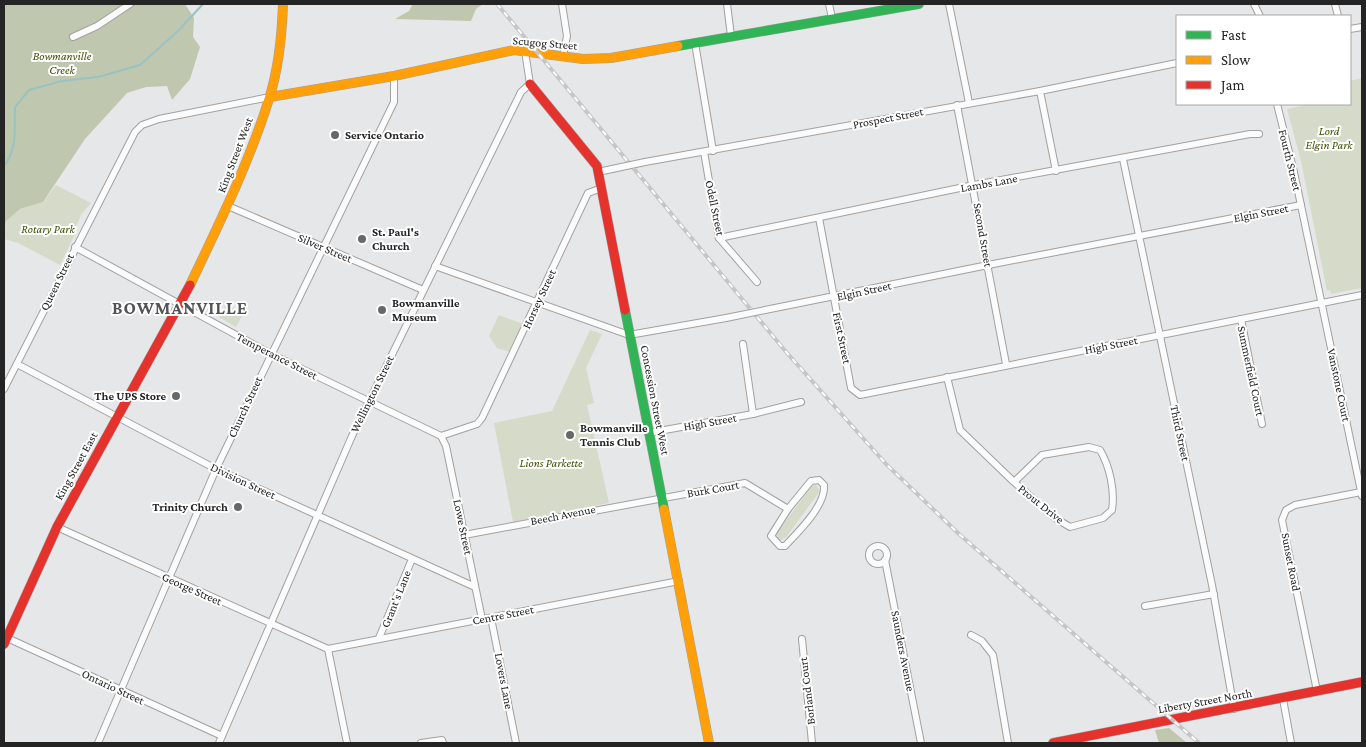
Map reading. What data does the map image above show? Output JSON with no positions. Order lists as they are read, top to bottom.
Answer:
{
  "streets": {
    "street": [
      "Scugog Street",
      "Prospect Street",
      "King Street West",
      "Fourth Street",
      "Lambs Lane",
      "Odell Street",
      "Elgin Street",
      "Second Street",
      "Silver Street",
      "Queen Street",
      "Horsey Street",
      "First Street",
      "High Street",
      "Temperance Street",
      "Summerfield Court",
      "Vanstone Court",
      "Wellington Street",
      "Concession Street West",
      "Church Street",
      "Third Street",
      "King Street East",
      "Division Street",
      "Burk Court",
      "Prout Drive",
      "Beech Avenue",
      "Lowe Street",
      "Sunset Road",
      "George Street",
      "Grant's Lane",
      "Centre Street",
      "Saunders Avenue",
      "Lovers Lane",
      "Ontario Street",
      "Borland Court",
      "Liberty Street North"
    ]
  },
  "crossings": [
    ["Scugog Street", "King Street West"],
    ["Scugog Street", "Queen Street"],
    ["Scugog Street", "Church Street"],
    ["Prospect Street", "Odell Street"],
    ["Prospect Street", "Second Street"],
    ["Prospect Street", "Concession Street West"],
    ["King Street West", "Silver Street"],
    ["King Street West", "Temperance Street"],
    ["King Street West", "King Street East"],
    ["Fourth Street", "Elgin Street"],
    ["Fourth Street", "High Street"],
    ["Fourth Street", "Vanstone Court"],
    ["Lambs Lane", "Odell Street"],
    ["Lambs Lane", "Second Street"],
    ["Lambs Lane", "First Street"],
    ["Lambs Lane", "Third Street"],
    ["Elgin Street", "Second Street"],
    ["Elgin Street", "First Street"],
    ["Elgin Street", "Concession Street West"],
    ["Elgin Street", "Third Street"],
    ["Second Street", "High Street"],
    ["Silver Street", "Wellington Street"],
    ["Silver Street", "Church Street"],
    ["Queen Street", "Temperance Street"],
    ["Queen Street", "Division Street"],
    ["Horsey Street", "Temperance Street"],
    ["Horsey Street", "Concession Street West"],
    ["Horsey Street", "Lowe Street"],
    ["First Street", "High Street"],
    ["High Street", "Summerfield Court"],
    ["High Street", "Vanstone Court"],
    ["High Street", "Concession Street West"],
    ["High Street", "Third Street"],
    ["High Street", "Prout Drive"],
    ["Temperance Street", "Wellington Street"],
    ["Temperance Street", "Church Street"],
    ["Temperance Street", "King Street East"],
    ["Temperance Street", "Lowe Street"],
    ["Vanstone Court", "Sunset Road"],
    ["Wellington Street", "Concession Street West"],
    ["Wellington Street", "Division Street"],
    ["Wellington Street", "George Street"],
    ["Wellington Street", "Ontario Street"],
    ["Concession Street West", "Burk Court"],
    ["Concession Street West", "Beech Avenue"],
    ["Concession Street West", "Centre Street"],
    ["Church Street", "Division Street"],
    ["Church Street", "George Street"],
    ["Church Street", "Ontario Street"],
    ["Third Street", "Liberty Street North"],
    ["King Street East", "Division Street"],
    ["King Street East", "George Street"],
    ["King Street East", "Ontario Street"],
    ["Division Street", "Lowe Street"],
    ["Division Street", "Grant's Lane"],
    ["Burk Court", "Beech Avenue"],
    ["Beech Avenue", "Lowe Street"],
    ["Lowe Street", "Centre Street"],
    ["Sunset Road", "Liberty Street North"],
    ["George Street", "Centre Street"],
    ["Grant's Lane", "Centre Street"],
    ["Centre Street", "Lovers Lane"]
  ],
  "districts": ["BOWMANVILLE"],
  "parks": [
    "Bowmanville Creek",
    "Lord Elgin Park",
    "Rotary Park",
    "Lions Parkette"
  ],
  "places": [
    "Service Ontario",
    "St. Paul's Church",
    "Bowmanville Museum",
    "The UPS Store",
    "Bowmanville Tennis Club",
    "Trinity Church"
  ],
  "legend": ["Fast", "Slow", "Jam"]
}
